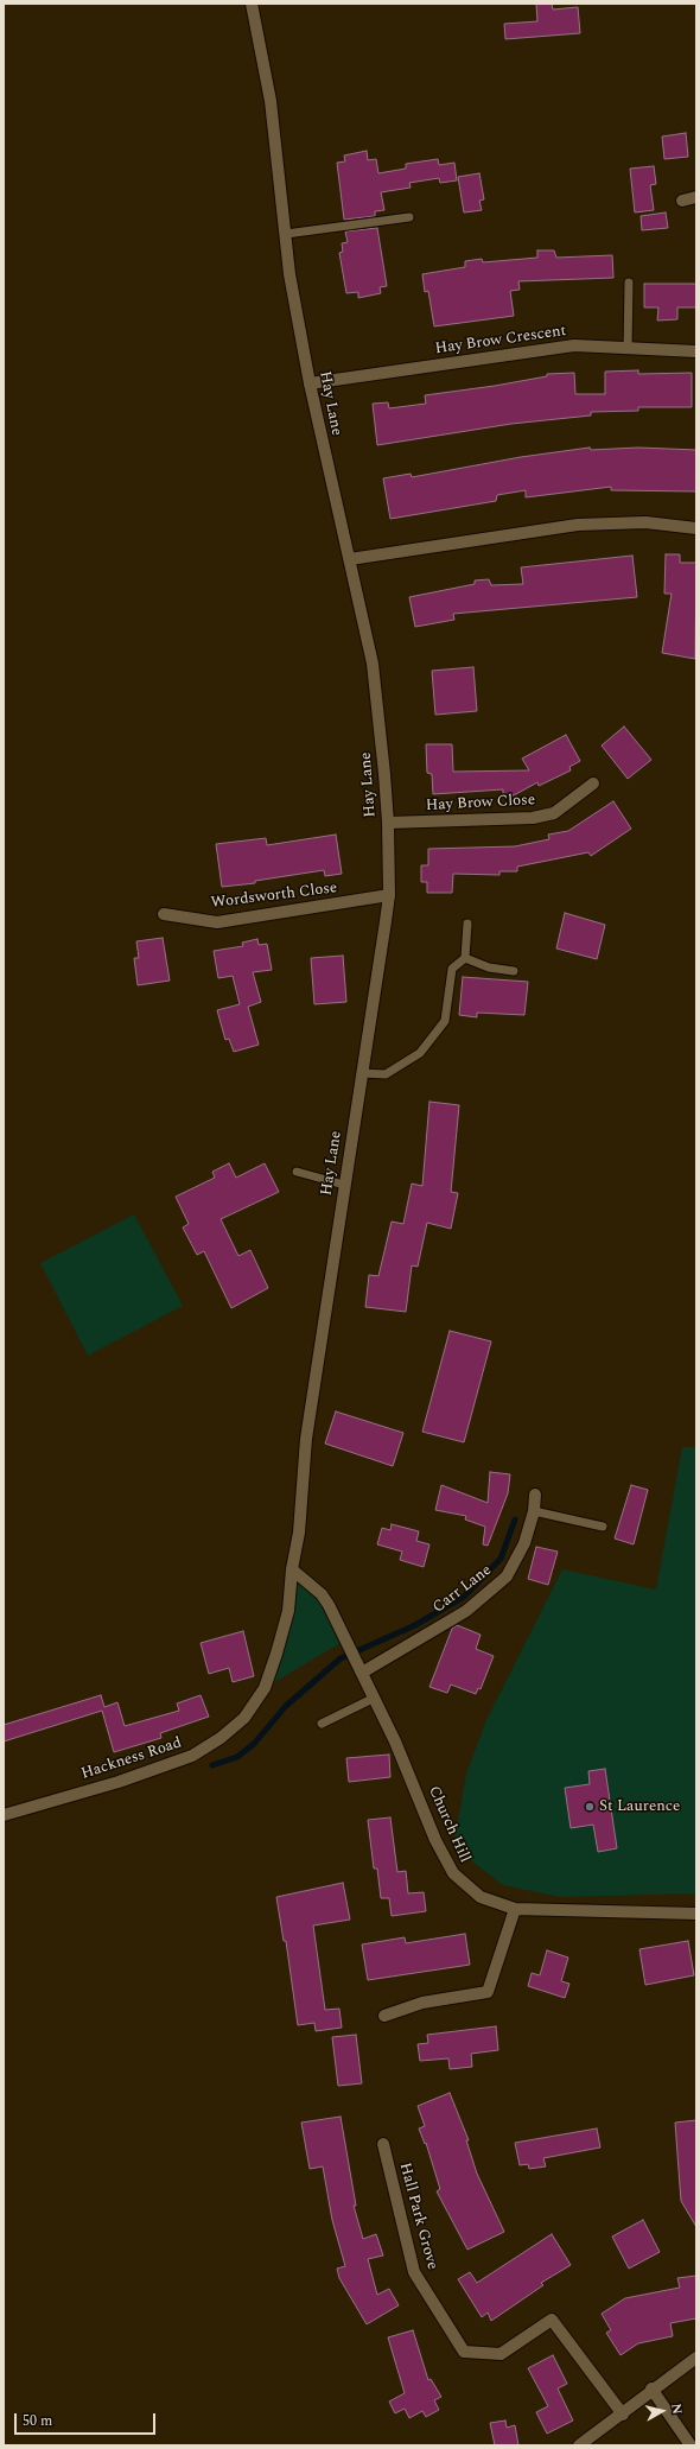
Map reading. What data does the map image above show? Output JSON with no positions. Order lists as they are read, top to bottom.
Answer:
{
  "streets": {
    "street": [
      "Hay Brow Crescent",
      "Hay Lane",
      "Hay Brow Close",
      "Wordsworth Close",
      "Carr Lane",
      "Hackness Road",
      "Church Hill",
      "Hall Park Grove"
    ]
  },
  "crossings": [
    ["Hay Brow Crescent", "Hay Lane"],
    ["Hay Lane", "Hay Brow Close"],
    ["Hay Lane", "Wordsworth Close"],
    ["Hay Lane", "Hackness Road"],
    ["Hay Lane", "Church Hill"],
    ["Carr Lane", "Church Hill"],
    ["Hackness Road", "Church Hill"]
  ],
  "places": ["St Laurence"],
  "scale_bar": "50 m",
  "north": "right"
}
